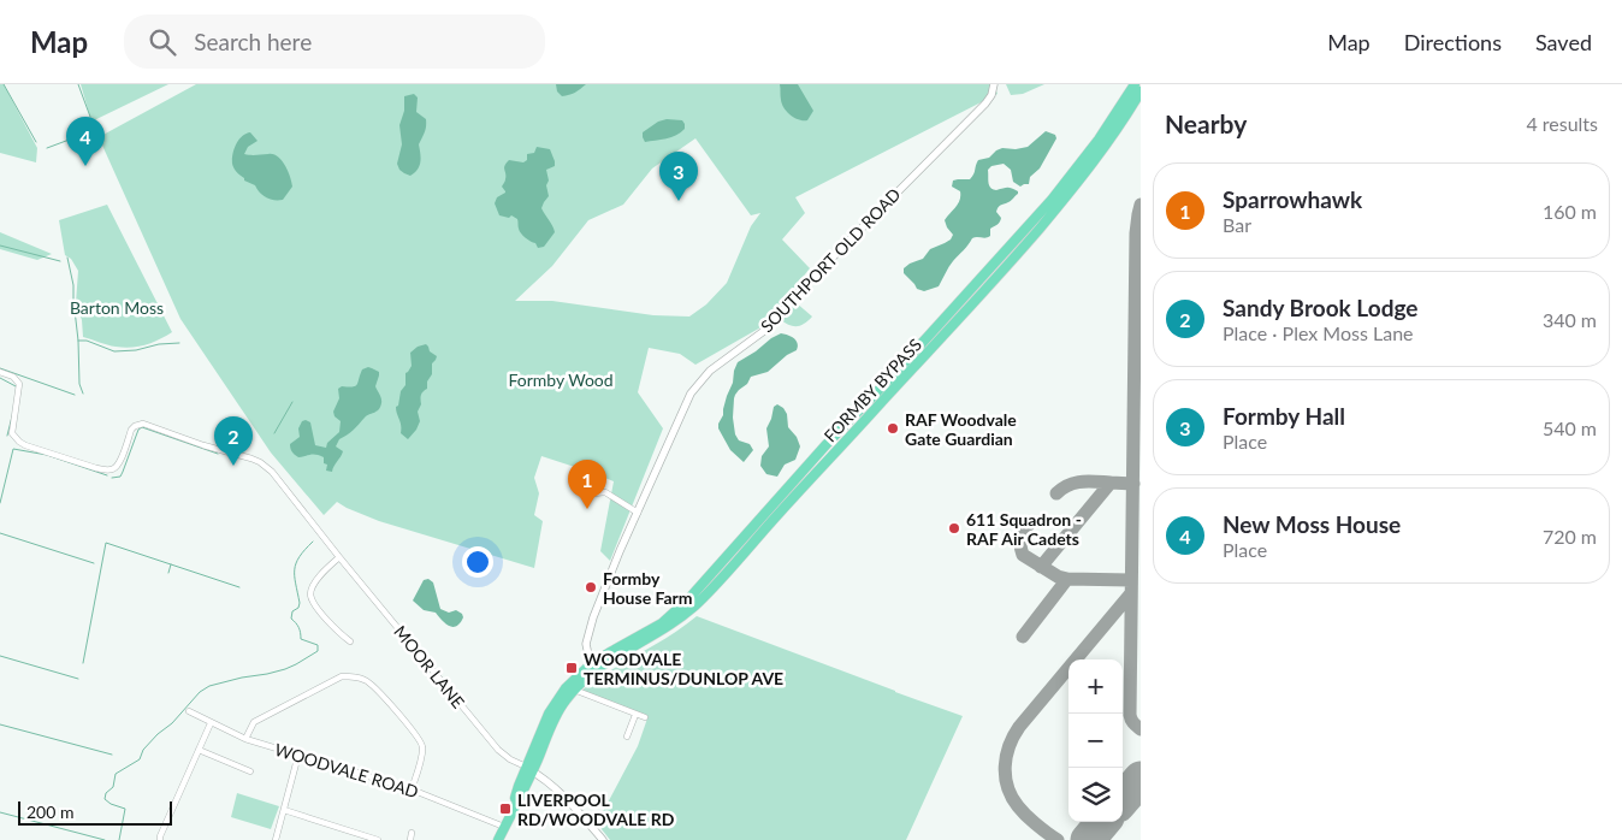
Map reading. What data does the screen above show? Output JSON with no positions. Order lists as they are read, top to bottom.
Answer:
{
  "streets": {
    "highway": ["FORMBY BYPASS"],
    "street": ["SOUTHPORT OLD ROAD", "MOOR LANE", "WOODVALE ROAD"]
  },
  "crossings": [
    ["SOUTHPORT OLD ROAD", "FORMBY BYPASS"]
  ],
  "parks": ["Barton Moss", "Formby Wood"],
  "places": {
    "other": ["RAF Woodvale Gate Guardian", "611 Squadron - RAF Air Cadets", "Formby House Farm"],
    "transit": ["WOODVALE TERMINUS/DUNLOP AVE", "LIVERPOOL RD/WOODVALE RD"]
  },
  "scale_bar": "200 m",
  "page": {
    "header": "Map",
    "search": "Search here",
    "nav": ["Map", "Directions", "Saved"],
    "heading": ["Nearby", "4 results"],
    "pins": [
      "4",
      "3",
      "2",
      "1"
    ],
    "list": [
      {
        "mark": "1",
        "name": "Sparrowhawk",
        "note": "Bar",
        "value": "160 m"
      },
      {
        "mark": "2",
        "name": "Sandy Brook Lodge",
        "note": "Place · Plex Moss Lane",
        "value": "340 m"
      },
      {
        "mark": "3",
        "name": "Formby Hall",
        "note": "Place",
        "value": "540 m"
      },
      {
        "mark": "4",
        "name": "New Moss House",
        "note": "Place",
        "value": "720 m"
      }
    ],
    "map_buttons": ["+", "−"],
    "scale": "200 m"
  }
}
